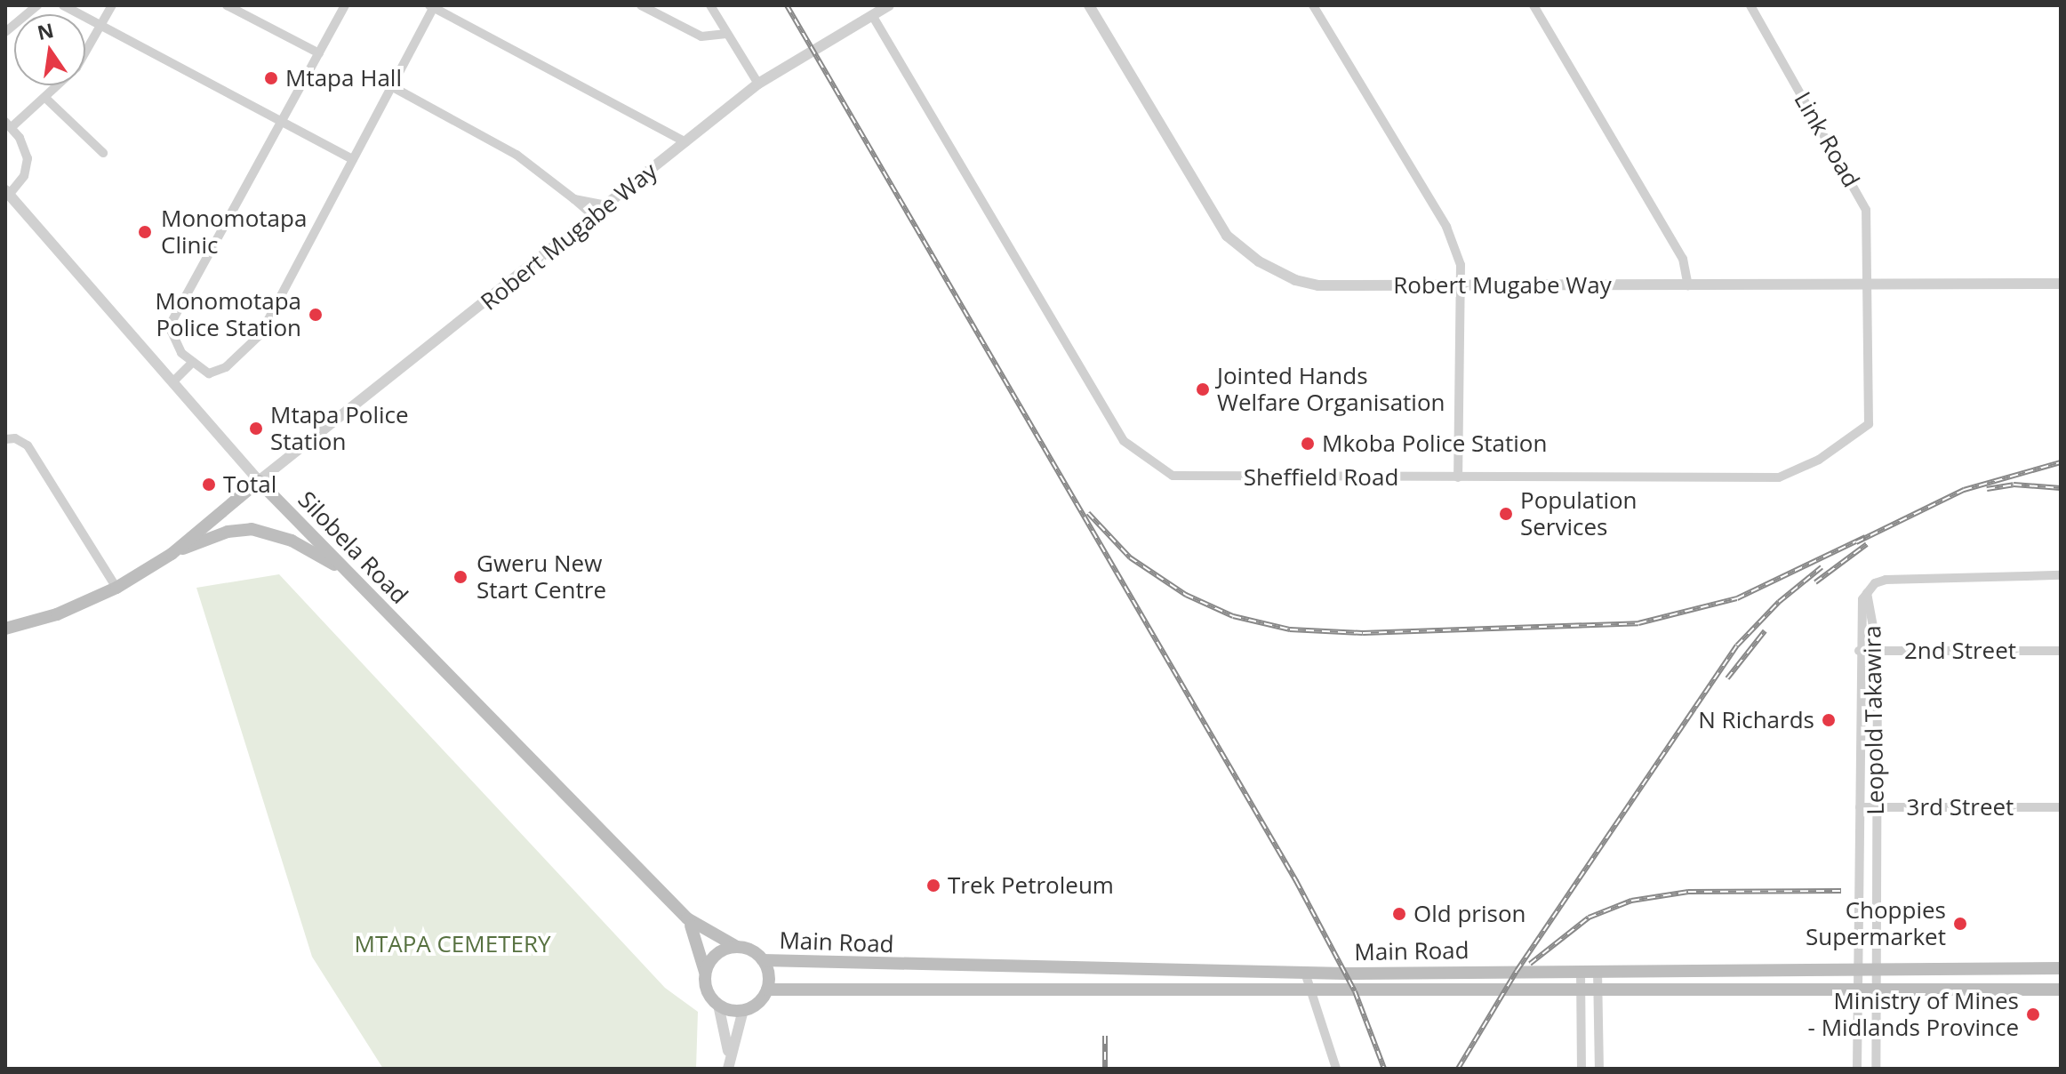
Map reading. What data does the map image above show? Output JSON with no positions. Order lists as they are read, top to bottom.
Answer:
{
  "streets": {
    "main road": ["Silobela Road", "Main Road"],
    "street": [
      "Link Road",
      "Robert Mugabe Way",
      "Sheffield Road",
      "2nd Street",
      "Leopold Takawira",
      "3rd Street"
    ]
  },
  "crossings": [
    ["Link Road", "Robert Mugabe Way"],
    ["Link Road", "Sheffield Road"],
    ["Robert Mugabe Way", "Sheffield Road"],
    ["Robert Mugabe Way", "Silobela Road"],
    ["Silobela Road", "Main Road"],
    ["2nd Street", "Leopold Takawira"],
    ["Leopold Takawira", "3rd Street"],
    ["Leopold Takawira", "Main Road"]
  ],
  "parks": ["MTAPA CEMETERY"],
  "places": [
    "Mtapa Hall",
    "Monomotapa Clinic",
    "Monomotapa Police Station",
    "Jointed Hands Welfare Organisation",
    "Mtapa Police Station",
    "Mkoba Police Station",
    "Total",
    "Population Services",
    "Gweru New Start Centre",
    "N Richards",
    "Trek Petroleum",
    "Old prison",
    "Choppies Supermarket",
    "Ministry of Mines - Midlands Province"
  ],
  "north": "top"
}
